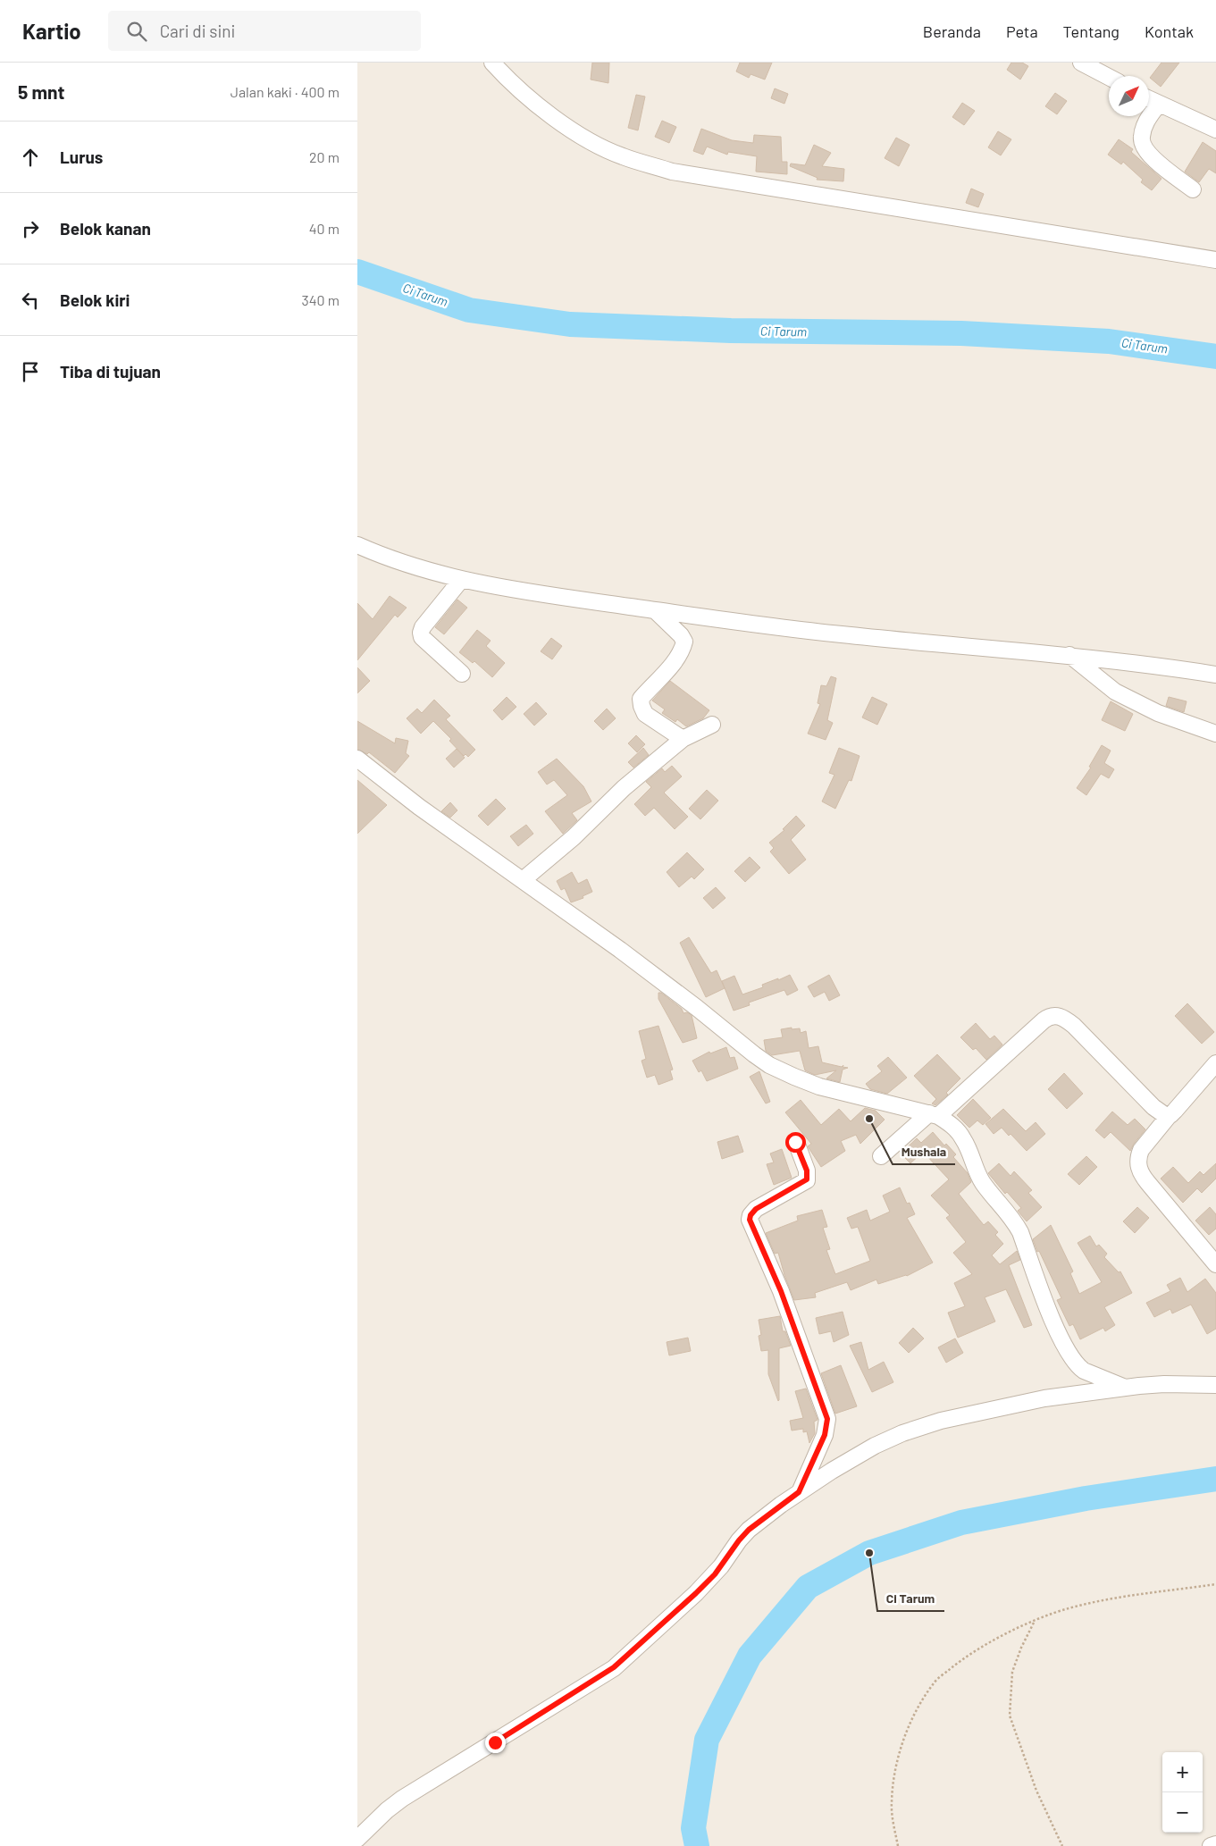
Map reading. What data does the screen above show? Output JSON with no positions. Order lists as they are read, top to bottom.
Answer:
{
  "water": ["Ci Tarum"],
  "places": ["Mushala", "Ci Tarum"],
  "north": "top right",
  "page": {
    "header": "Kartio",
    "search": "Cari di sini",
    "nav": [
      "Beranda",
      "Peta",
      "Tentang",
      "Kontak"
    ],
    "heading": ["5 mnt", "Jalan kaki · 400 m"],
    "list": [
      ["Lurus", "20 m"],
      ["Belok kanan", "40 m"],
      ["Belok kiri", "340 m"],
      "Tiba di tujuan"
    ],
    "map_buttons": ["+", "−"]
  }
}
